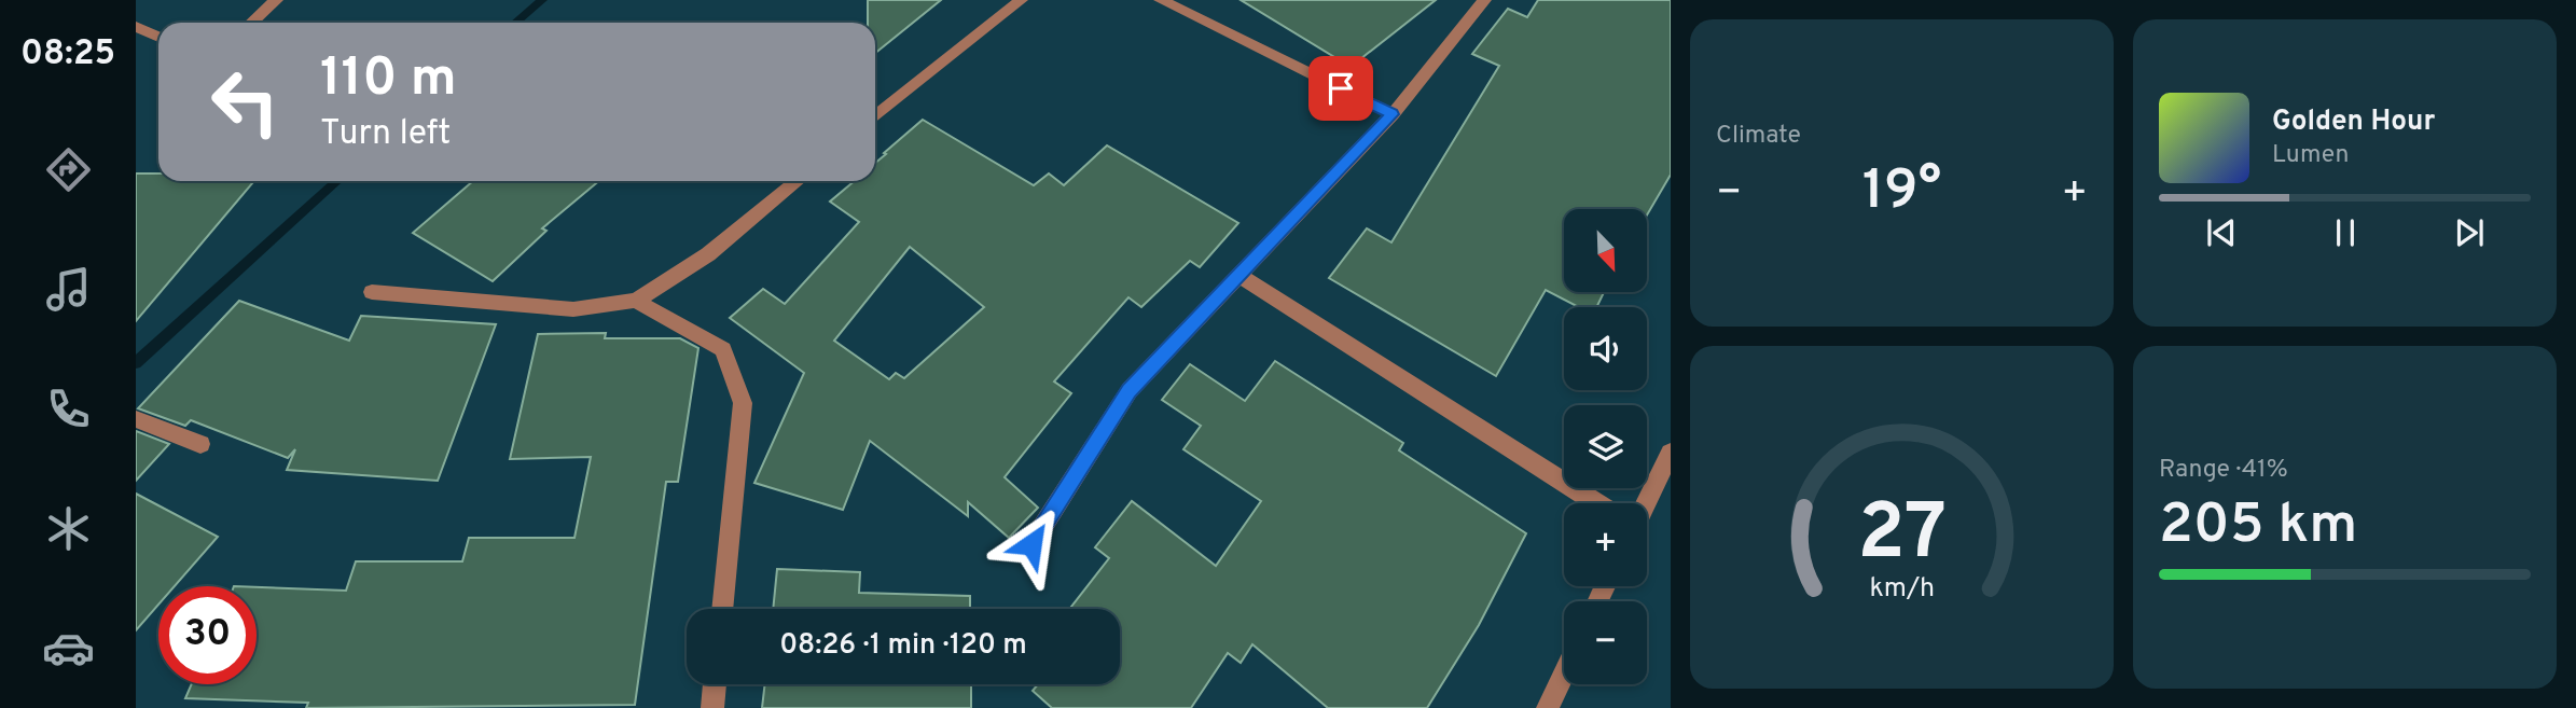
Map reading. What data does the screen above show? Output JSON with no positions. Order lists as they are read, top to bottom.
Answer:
{
  "north": "bottom right",
  "page": {
    "tabs": "08:25",
    "tile": [
      "Climate",
      ["Range · 41%", "205 km"]
    ],
    "turn": ["110 m", "Turn left"],
    "song": ["Golden Hour", "Lumen"],
    "heat": ["−", "19°", "+"],
    "map_buttons": ["+", "−"],
    "limit": "30",
    "trip": "08:26 · 1 min · 120 m",
    "gauge": ["27", "km/h"]
  }
}
